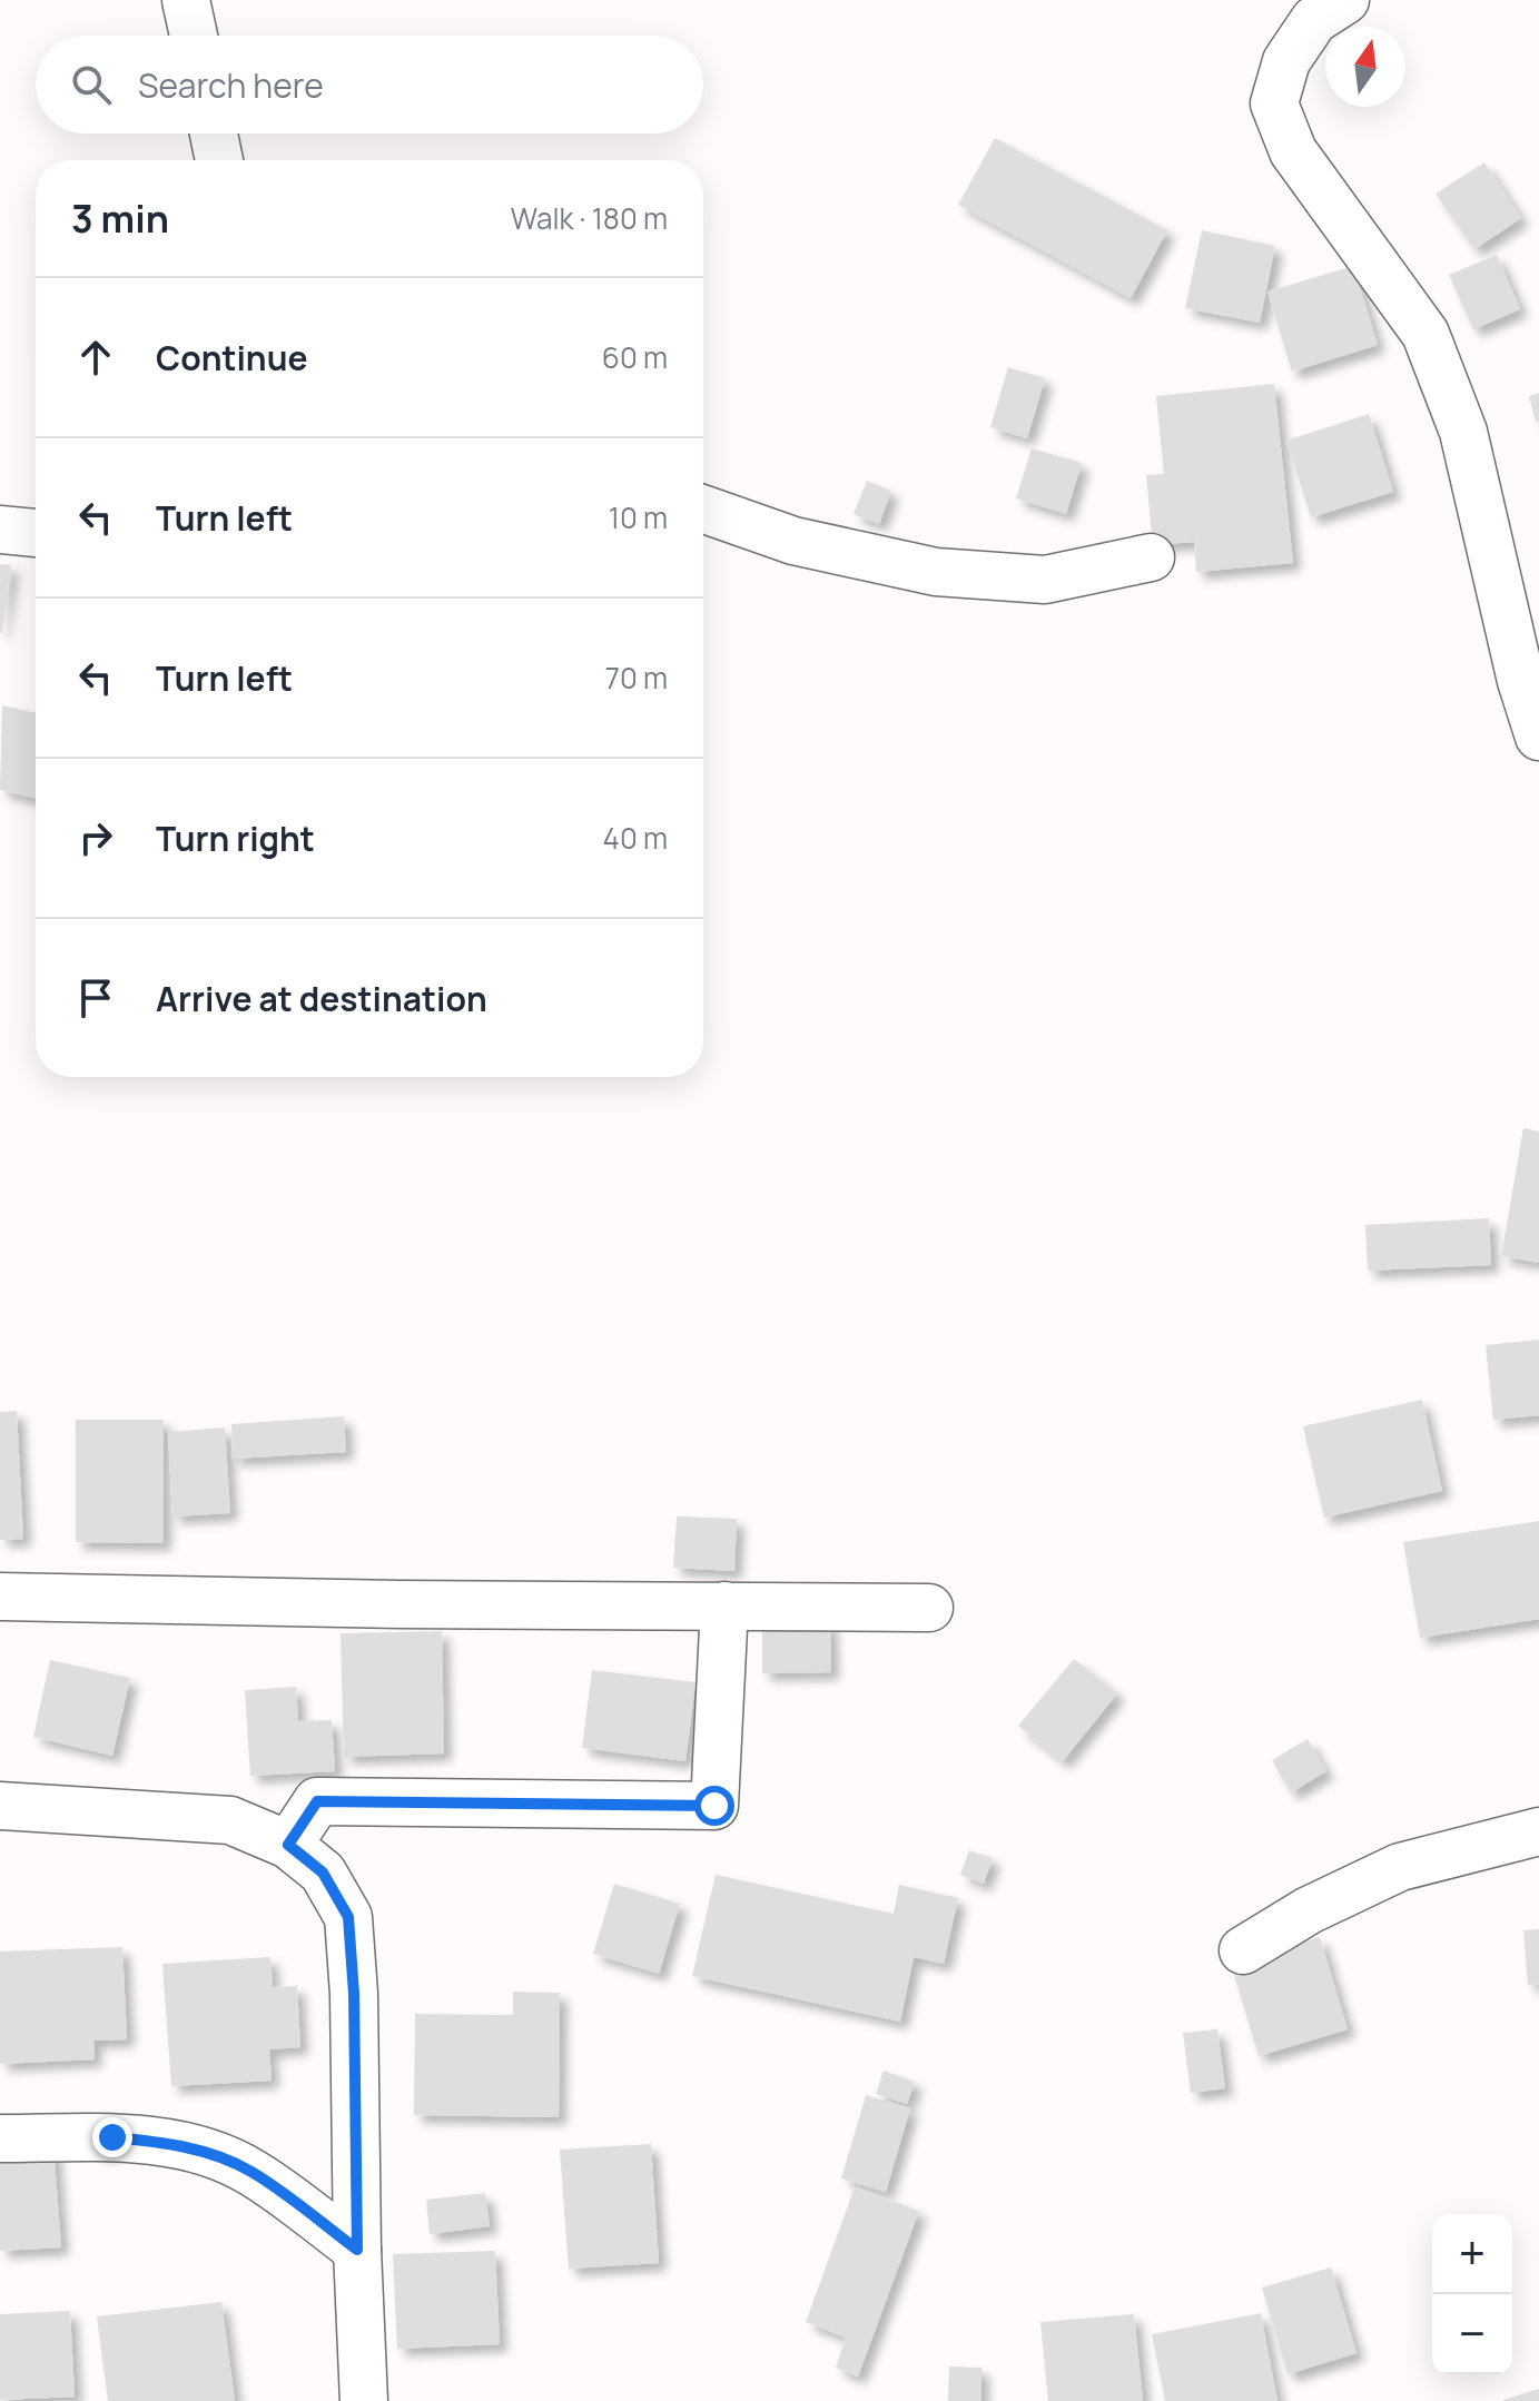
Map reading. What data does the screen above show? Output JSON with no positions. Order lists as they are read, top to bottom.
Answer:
{
  "north": "top",
  "page": {
    "search": "Search here",
    "heading": ["3 min", "Walk · 180 m"],
    "list": [
      ["Continue", "60 m"],
      ["Turn left", "10 m"],
      ["Turn left", "70 m"],
      ["Turn right", "40 m"],
      "Arrive at destination"
    ],
    "map_buttons": ["+", "−"]
  }
}
